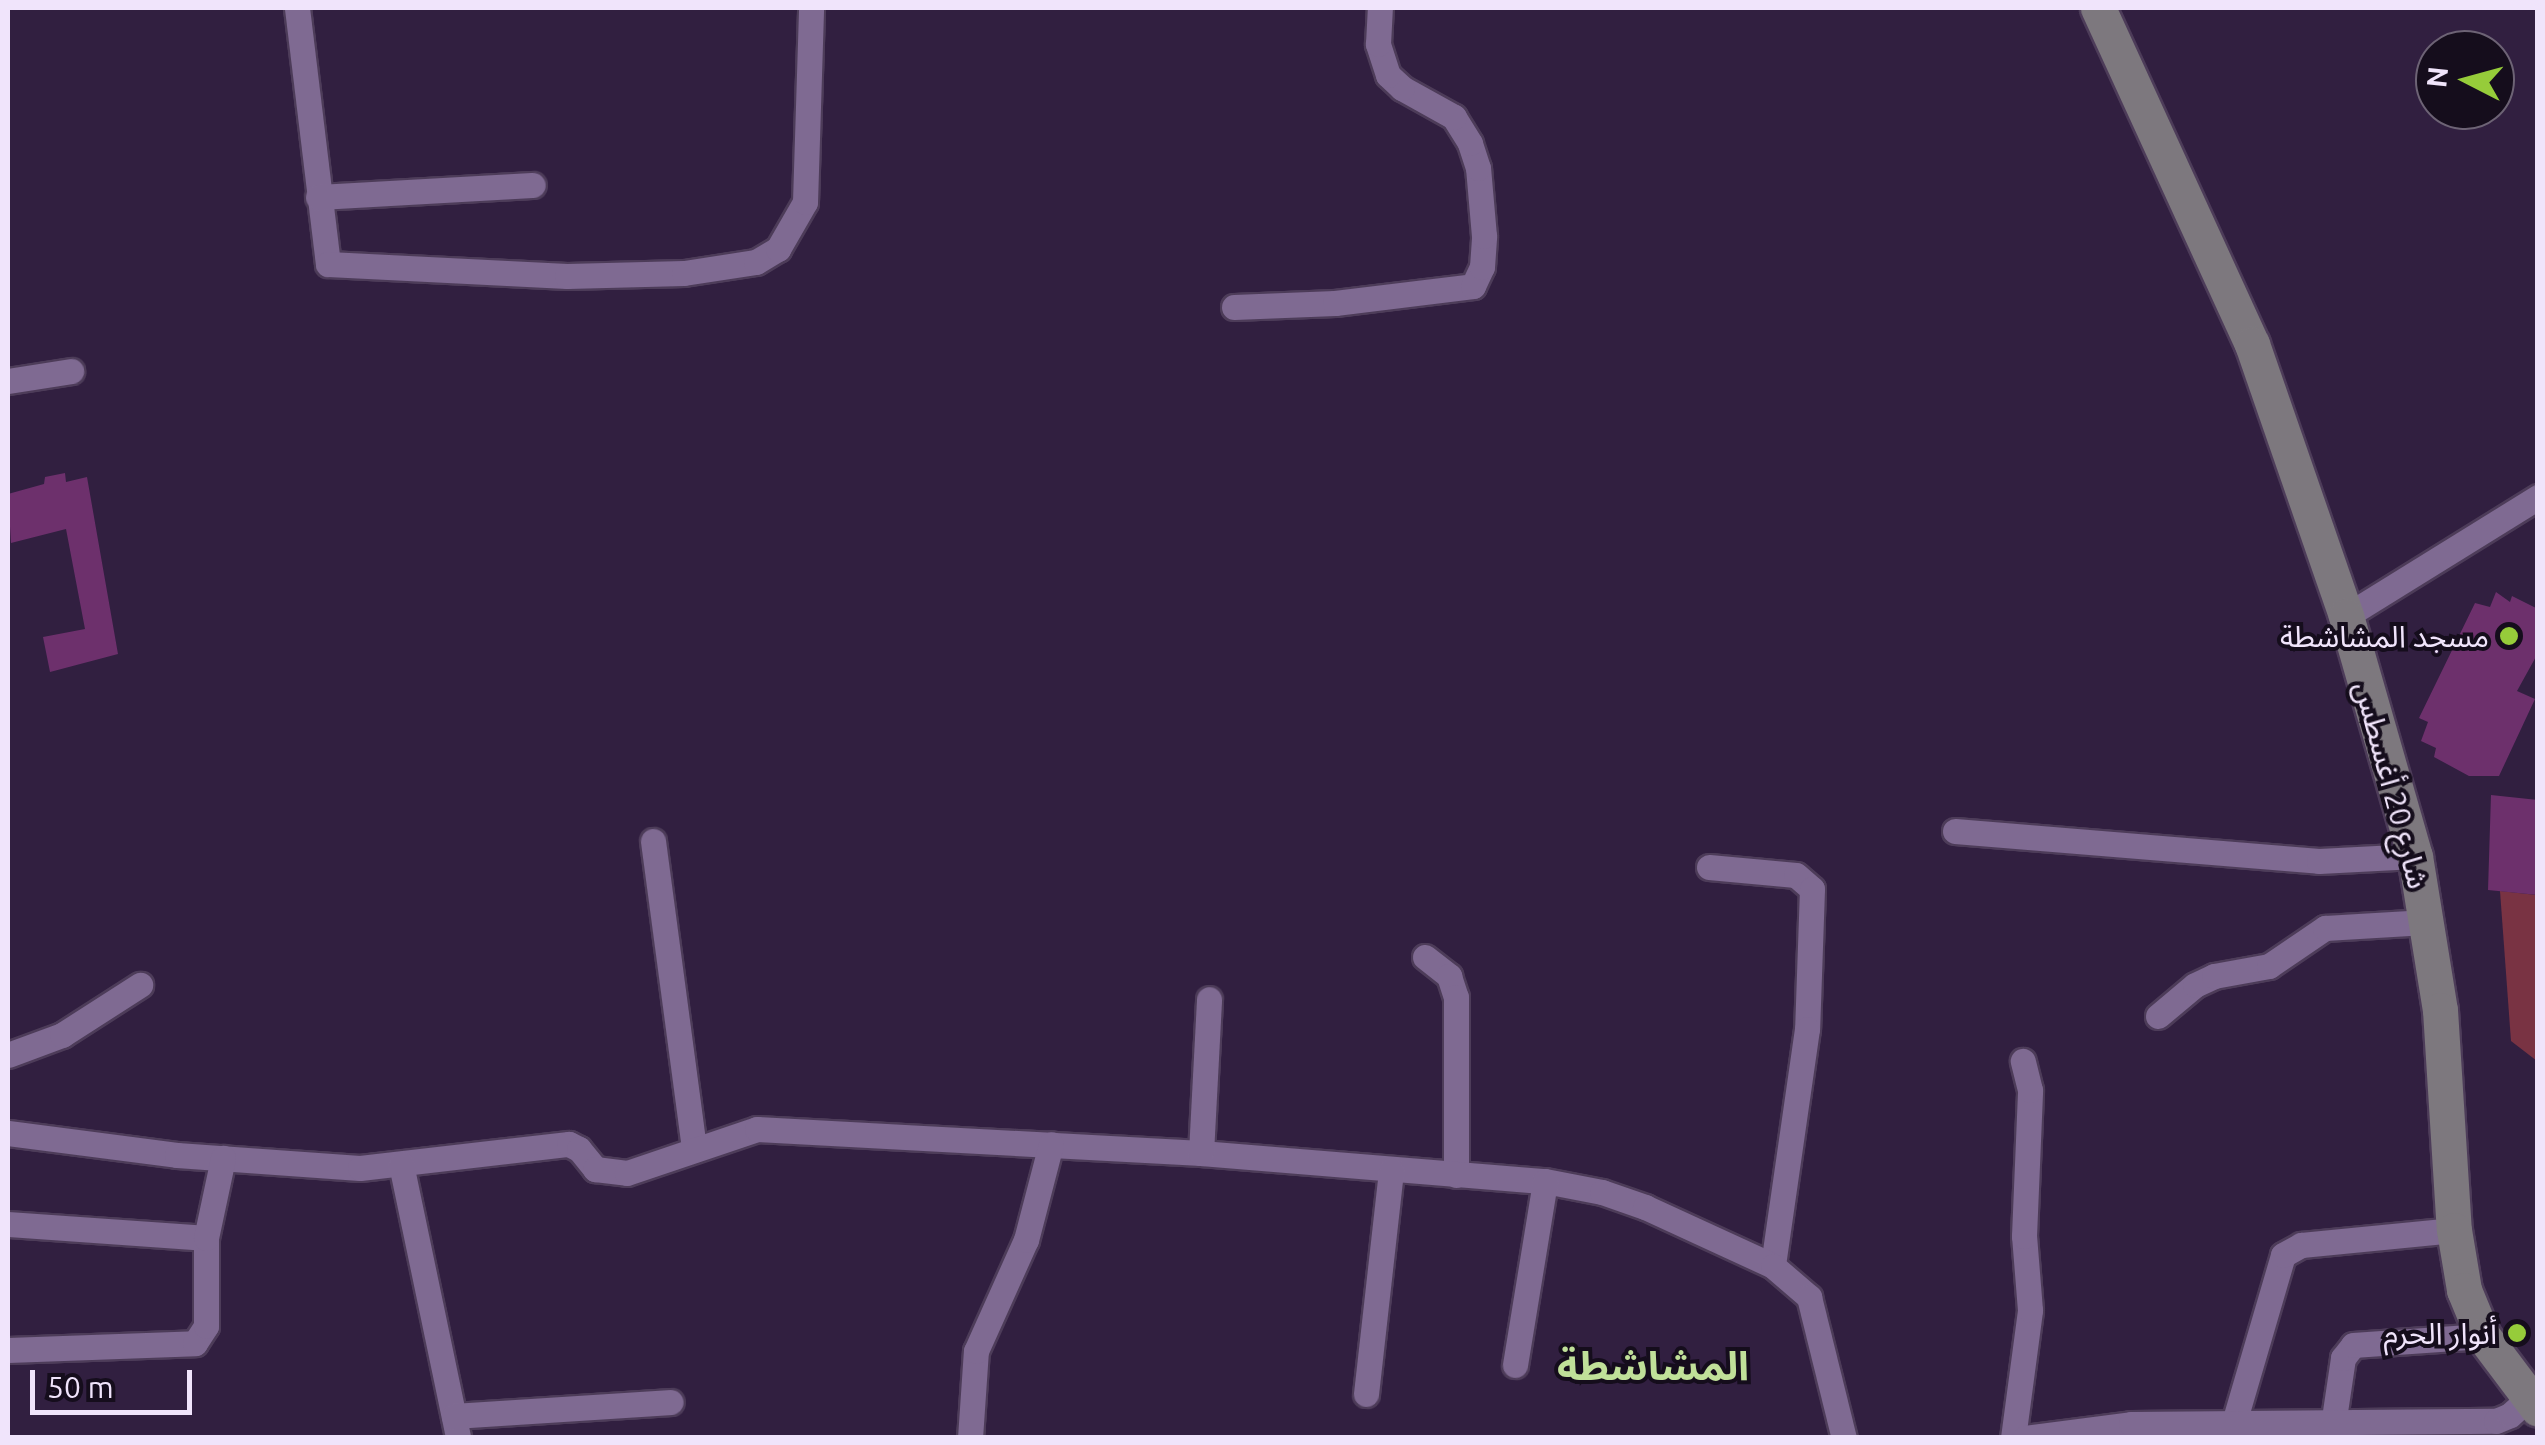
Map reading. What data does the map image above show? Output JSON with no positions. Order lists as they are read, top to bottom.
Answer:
{
  "streets": {
    "street": ["شارع 20 أغسطس"]
  },
  "districts": ["المشاشطة"],
  "places": ["مسجد المشاشطة", "أنوار الحرم"],
  "scale_bar": "50 m",
  "north": "left"
}
